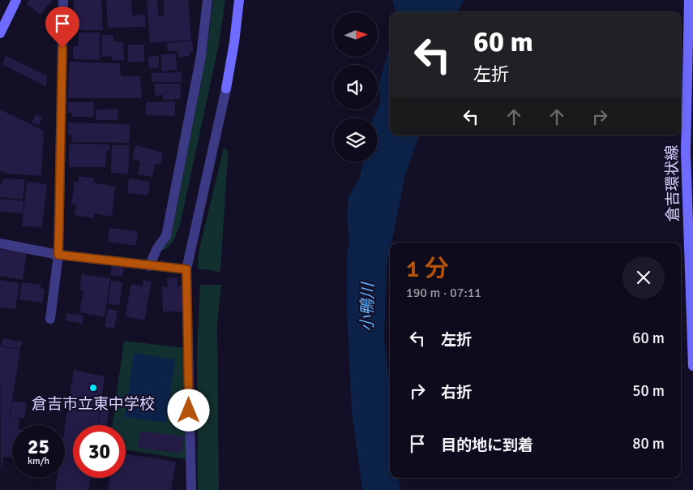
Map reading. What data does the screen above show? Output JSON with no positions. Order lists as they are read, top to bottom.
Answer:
{
  "streets": {
    "main road": ["倉吉環状線"]
  },
  "water": ["小鴨川"],
  "places": ["倉吉市立東中学校"],
  "north": "right",
  "page": {
    "turn": ["60 m", "左折"],
    "heading": ["1 分", "190 m · 07:11"],
    "list": [
      {
        "name": "左折",
        "value": "60 m"
      },
      {
        "name": "右折",
        "value": "50 m"
      },
      {
        "name": "目的地に到着",
        "value": "80 m"
      }
    ],
    "speed": "25 km/h",
    "limit": "30"
  }
}
